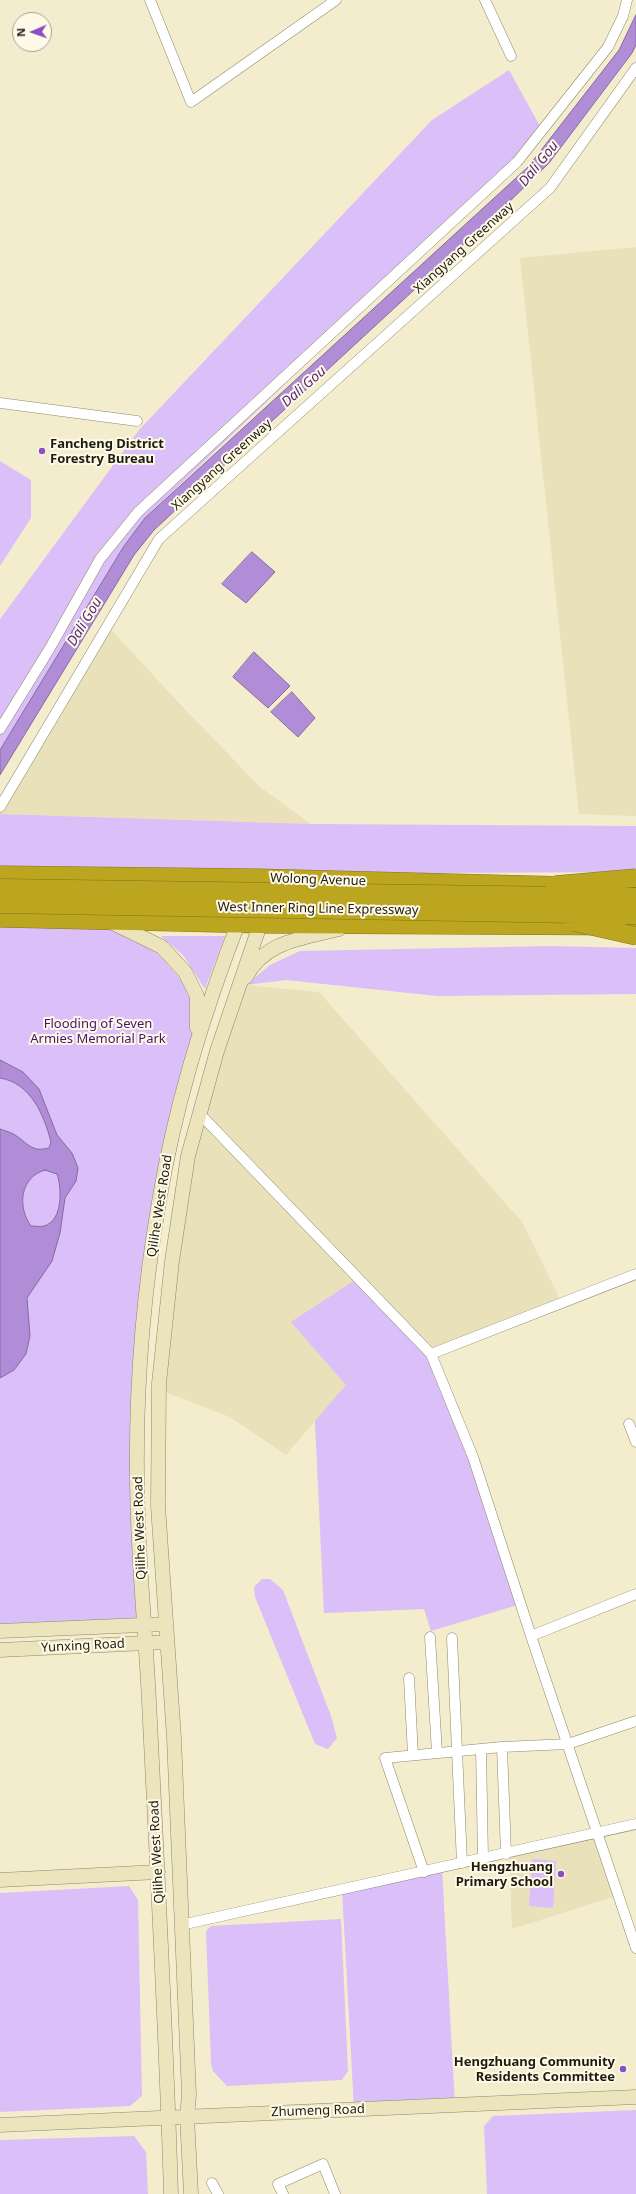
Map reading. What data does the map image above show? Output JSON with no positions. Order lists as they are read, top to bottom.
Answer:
{
  "streets": {
    "highway": ["Wolong Avenue", "West Inner Ring Line Expressway"],
    "street": [
      "Xiangyang Greenway",
      "Qilihe West Road",
      "Yunxing Road",
      "Zhumeng Road"
    ]
  },
  "crossings": [
    ["Wolong Avenue", "Qilihe West Road"],
    ["Qilihe West Road", "Yunxing Road"],
    ["Qilihe West Road", "Zhumeng Road"]
  ],
  "water": ["Dali Gou"],
  "parks": ["Flooding of Seven Armies Memorial Park"],
  "places": ["Fancheng District Forestry Bureau", "Hengzhuang Primary School", "Hengzhuang Community Residents Committee"],
  "north": "left"
}
